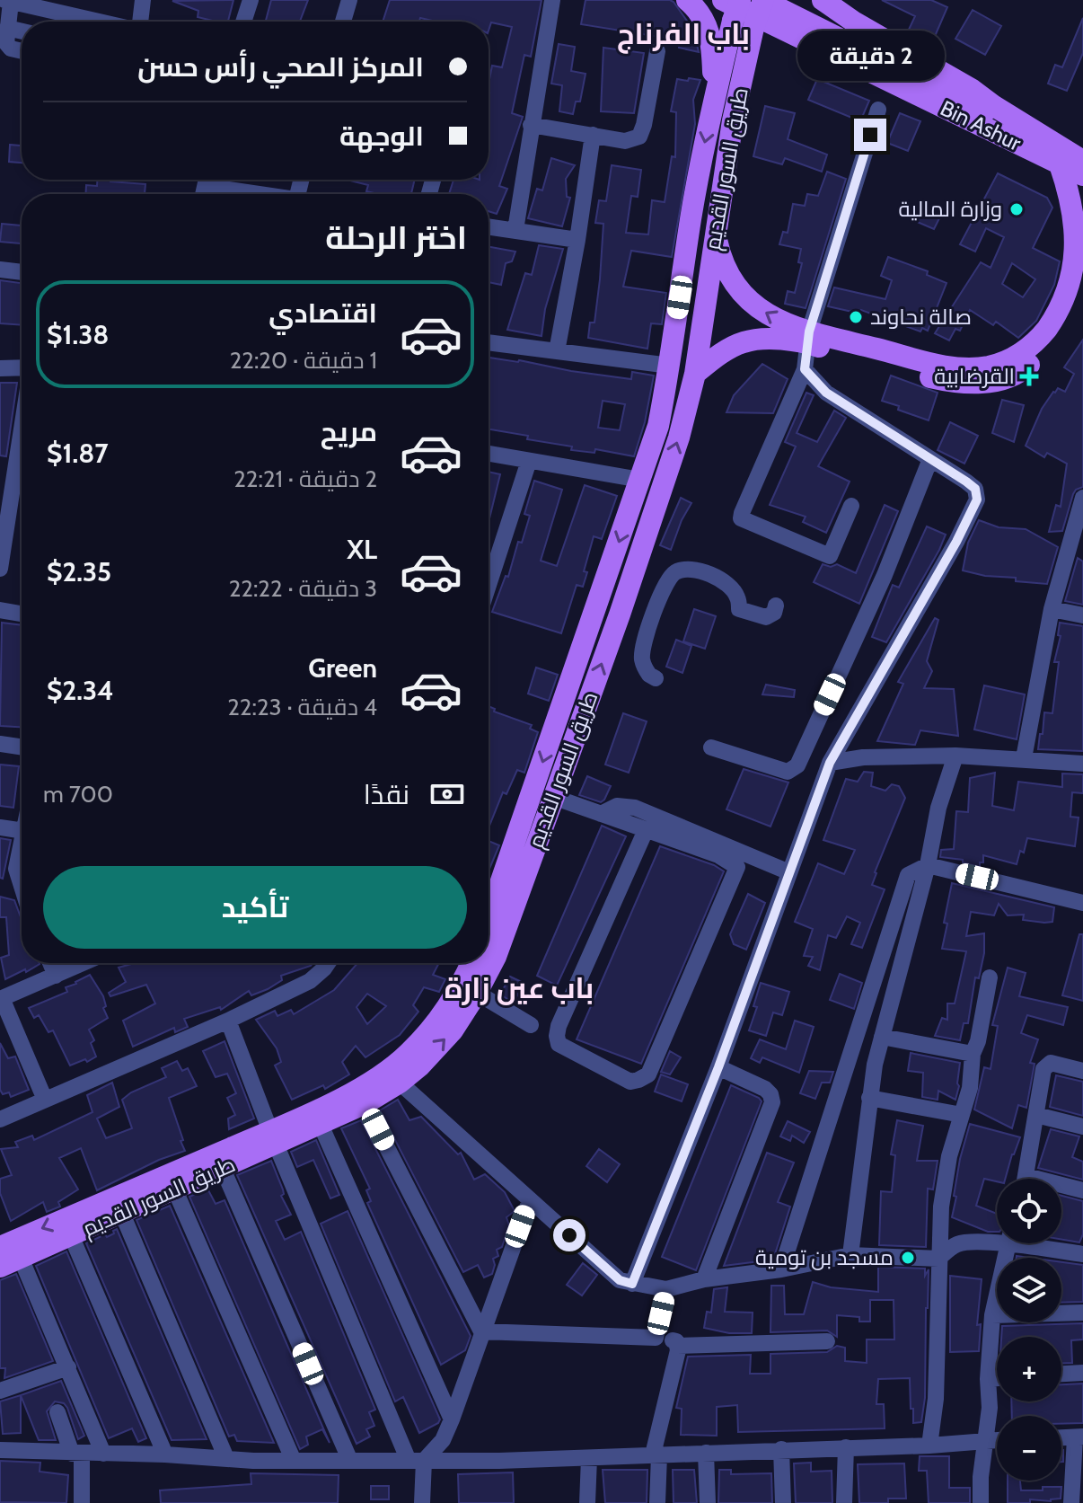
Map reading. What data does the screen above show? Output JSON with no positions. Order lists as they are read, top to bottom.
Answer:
{
  "streets": {
    "main road": ["Bin Ashur", "طريق السور القديم"]
  },
  "districts": ["باب الفرناج", "باب عين زارة"],
  "places": {
    "other": ["وزارة المالية", "صالة نحاوند", "مسجد بن تومية"],
    "health": ["القرضابية"]
  },
  "page": {
    "banner": ["المركز الصحي رأس حسن", "الوجهة"],
    "bubble": "2 دقيقة",
    "heading": "اختر الرحلة",
    "list": [
      {
        "name": "اقتصادي",
        "note": "1 دقيقة · 22:20",
        "value": "$1.38"
      },
      {
        "name": "مريح",
        "note": "2 دقيقة · 22:21",
        "value": "$1.87"
      },
      {
        "name": "XL",
        "note": "3 دقيقة · 22:22",
        "value": "$2.35"
      },
      {
        "name": "Green",
        "note": "4 دقيقة · 22:23",
        "value": "$2.34"
      }
    ],
    "pay": ["نقدًا", "700 m"],
    "buttons": "تأكيد",
    "map_buttons": ["+", "−"]
  }
}
